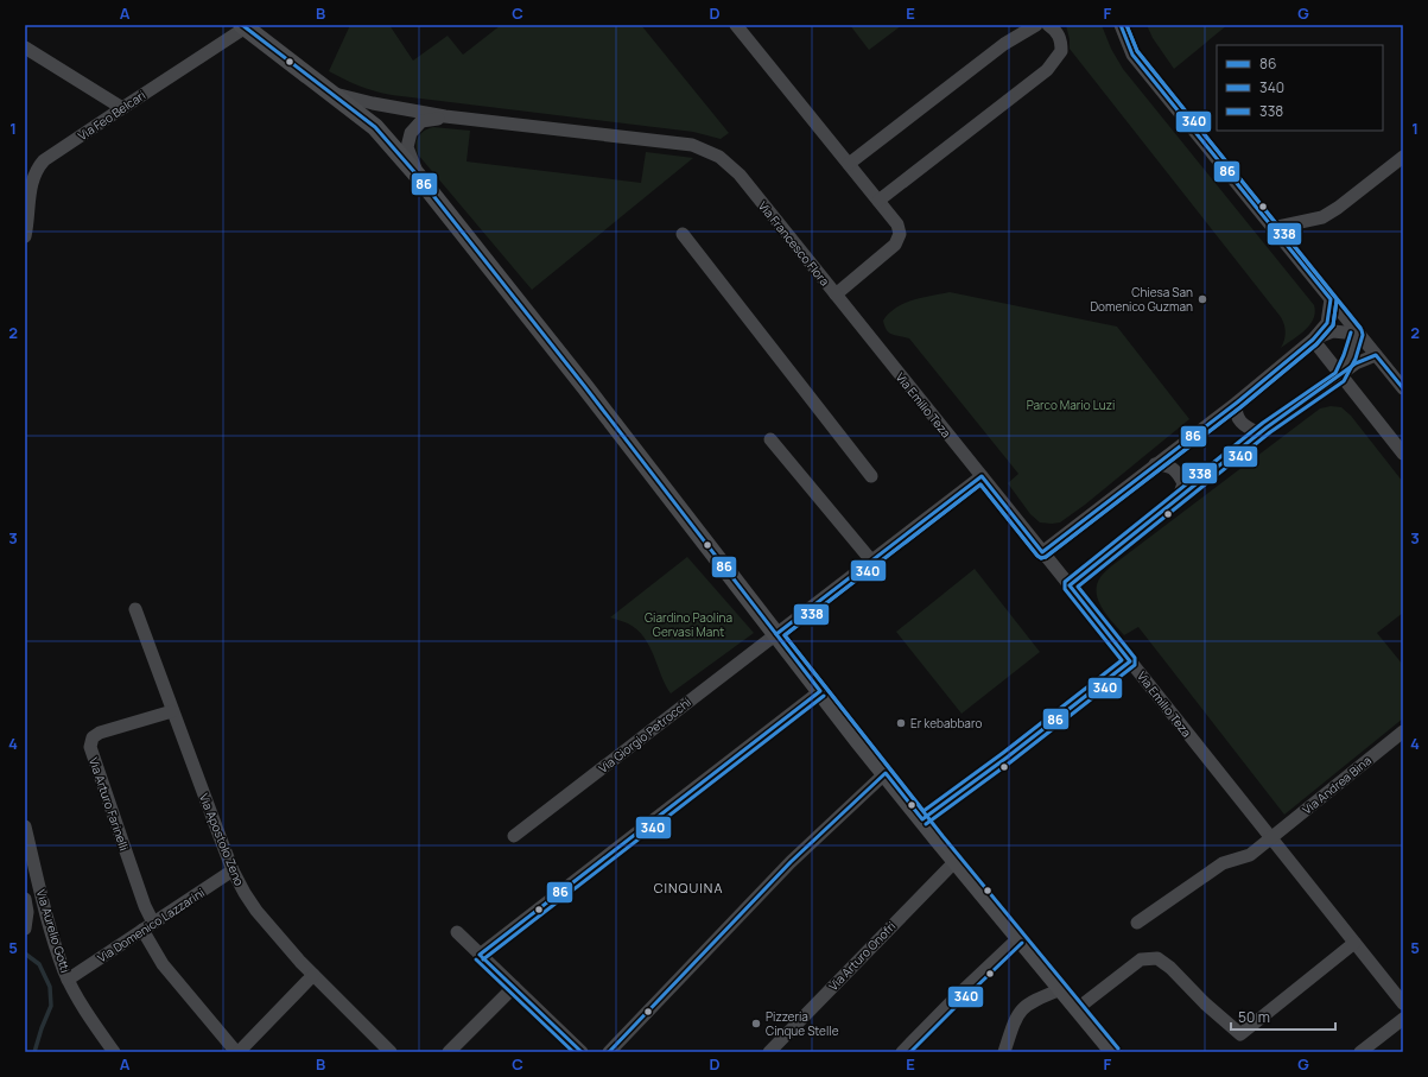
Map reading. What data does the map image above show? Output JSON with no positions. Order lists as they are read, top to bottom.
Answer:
{
  "streets": {
    "street": [
      "Via Feo Belcari",
      "Via Francesco Flora",
      "Via Emilio Teza",
      "Via Giorgio Petrocchi",
      "Via Andrea Bina",
      "Via Arturo Farinelli",
      "Via Apostolo Zeno",
      "Via Domenico Lazzarini",
      "Via Aurelio Gotti",
      "Via Arturo Onofri"
    ]
  },
  "crossings": [
    ["Via Francesco Flora", "Via Emilio Teza"],
    ["Via Emilio Teza", "Via Giorgio Petrocchi"],
    ["Via Emilio Teza", "Via Andrea Bina"],
    ["Via Arturo Farinelli", "Via Apostolo Zeno"],
    ["Via Arturo Farinelli", "Via Domenico Lazzarini"],
    ["Via Apostolo Zeno", "Via Domenico Lazzarini"],
    ["Via Domenico Lazzarini", "Via Aurelio Gotti"]
  ],
  "districts": ["CINQUINA"],
  "parks": ["Parco Mario Luzi", "Giardino Paolina Gervasi Mant"],
  "places": ["Chiesa San Domenico Guzman", "Er kebabbaro", "Pizzeria Cinque Stelle"],
  "lines": ["transit line 86", "transit line 340", "transit line 338"],
  "legend": ["86", "340", "338"],
  "scale_bar": "50 m",
  "grid": {
    "columns": [
      "A",
      "B",
      "C",
      "D",
      "E",
      "F",
      "G"
    ],
    "rows": [
      "1",
      "2",
      "3",
      "4",
      "5"
    ]
  }
}
